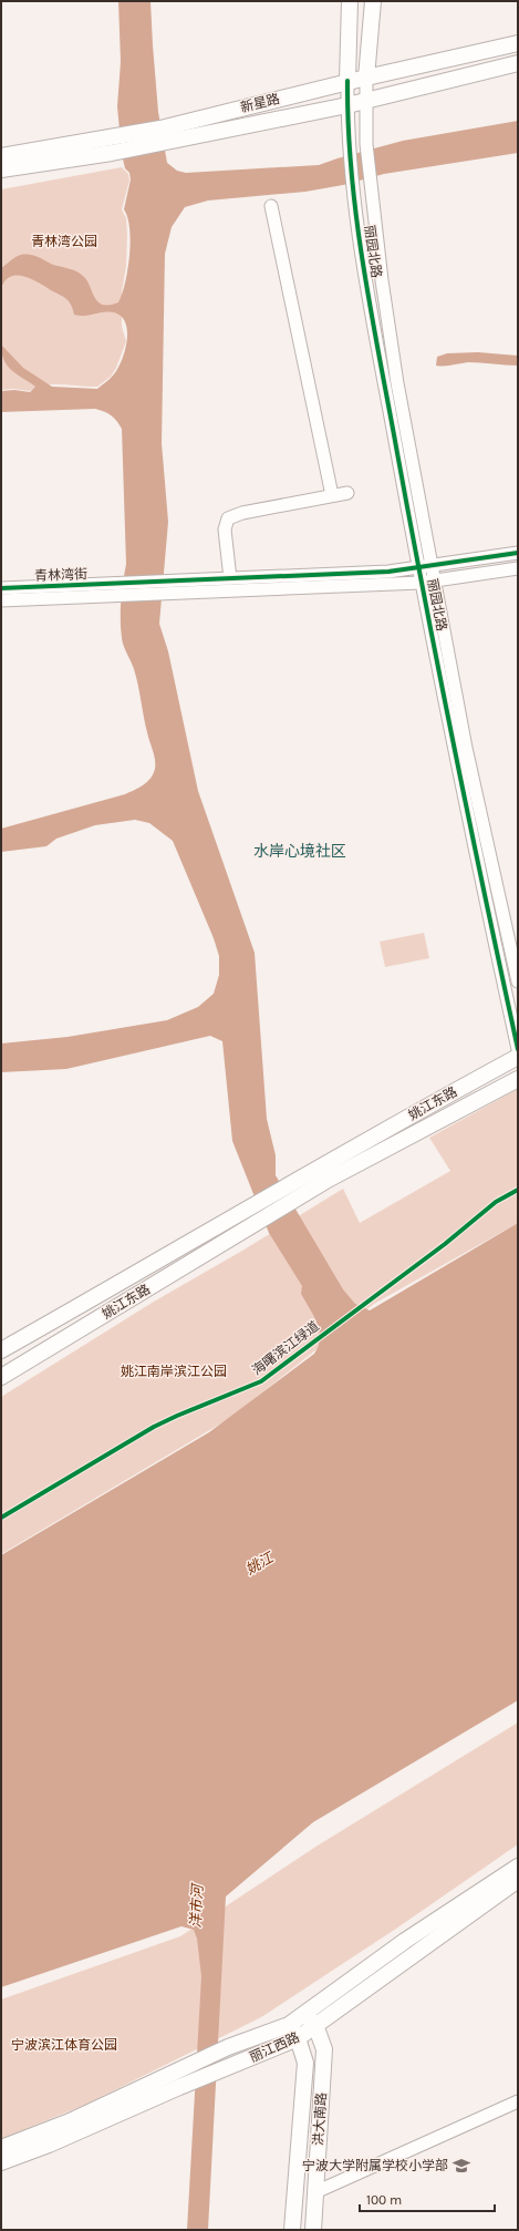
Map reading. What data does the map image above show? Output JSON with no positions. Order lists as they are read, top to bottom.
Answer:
{
  "streets": {
    "main road": [
      "新星路",
      "丽园北路",
      "姚江东路",
      "丽江西路",
      "洪大南路"
    ],
    "street": ["青林湾街"],
    "cycle path": ["海曙滨江绿道"]
  },
  "crossings": [
    ["新星路", "丽园北路"],
    ["丽江西路", "洪大南路"]
  ],
  "districts": ["水岸心境社区"],
  "water": ["姚江", "洋市河"],
  "parks": ["青林湾公园", "姚江南岸滨江公园", "宁波滨江体育公园"],
  "places": {
    "school or university": ["宁波大学附属学校小学部"]
  },
  "scale_bar": "100 m"
}
